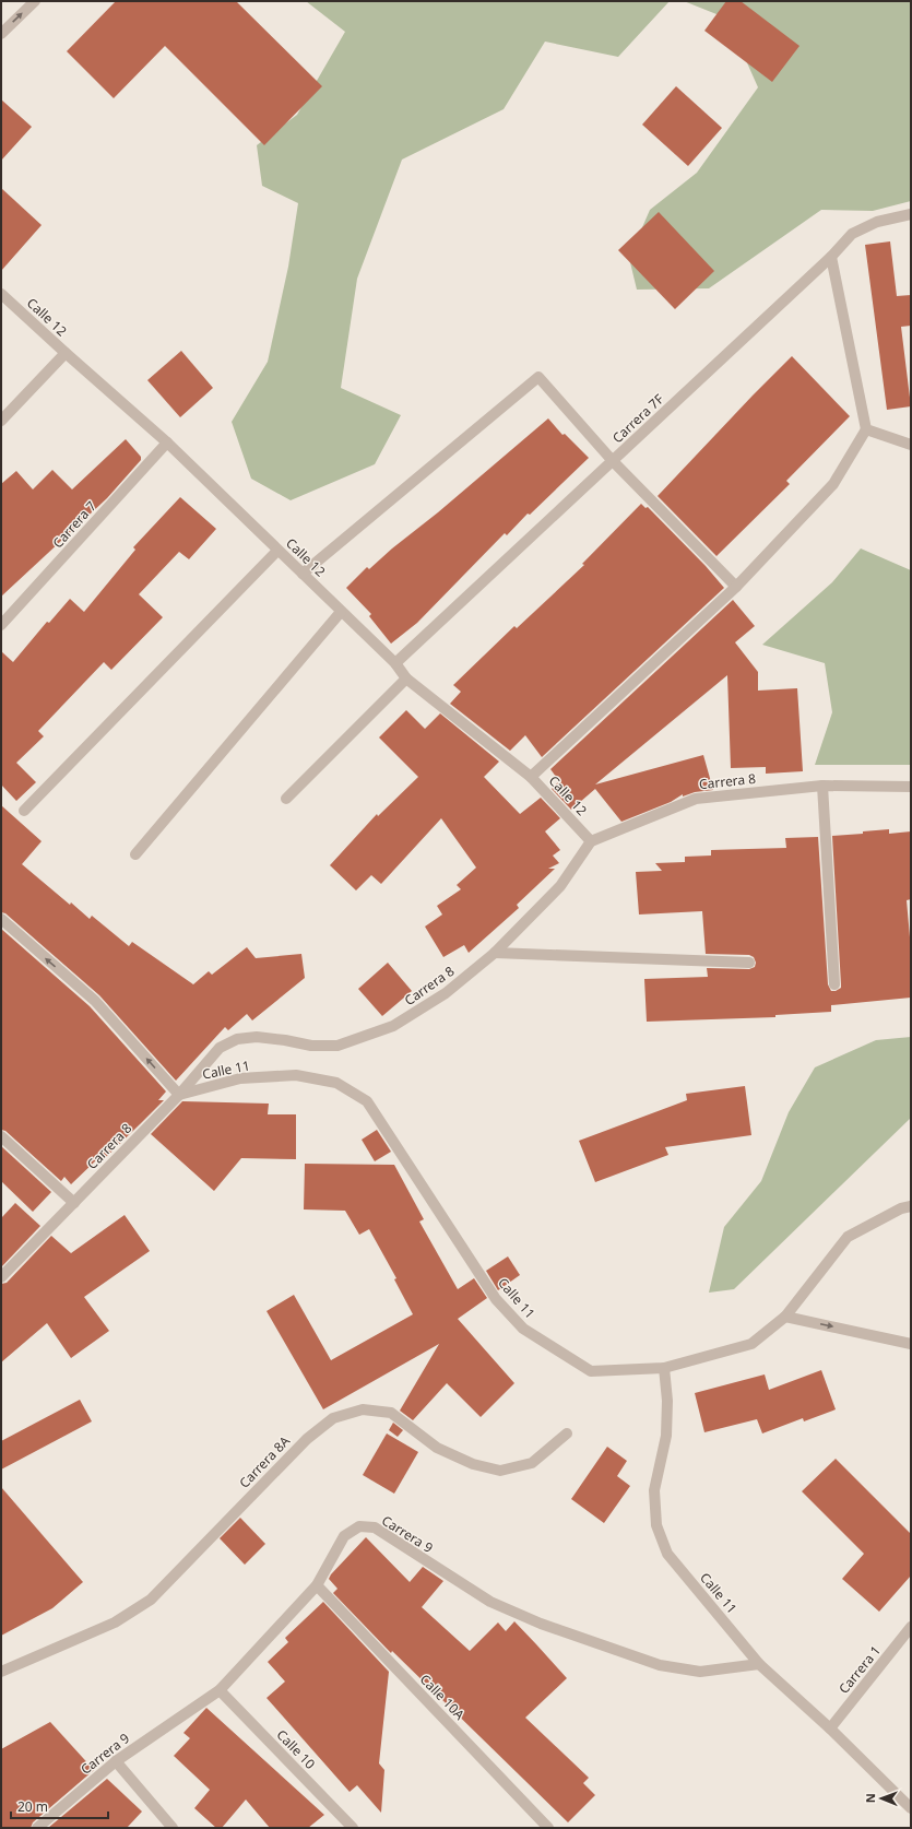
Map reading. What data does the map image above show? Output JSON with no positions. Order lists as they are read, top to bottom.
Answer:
{
  "streets": {
    "street": [
      "Calle 12",
      "Carrera 7F",
      "Carrera 7",
      "Carrera 8",
      "Calle 11",
      "Carrera 8A",
      "Carrera 9",
      "Carrera 1",
      "Calle 10A",
      "Calle 10"
    ]
  },
  "crossings": [
    ["Calle 12", "Carrera 7F"],
    ["Calle 12", "Carrera 7"],
    ["Calle 12", "Carrera 8"],
    ["Carrera 8", "Calle 11"],
    ["Calle 11", "Carrera 9"],
    ["Calle 11", "Carrera 1"],
    ["Carrera 9", "Calle 10A"],
    ["Carrera 9", "Calle 10"]
  ],
  "scale_bar": "20 m",
  "north": "left"
}
